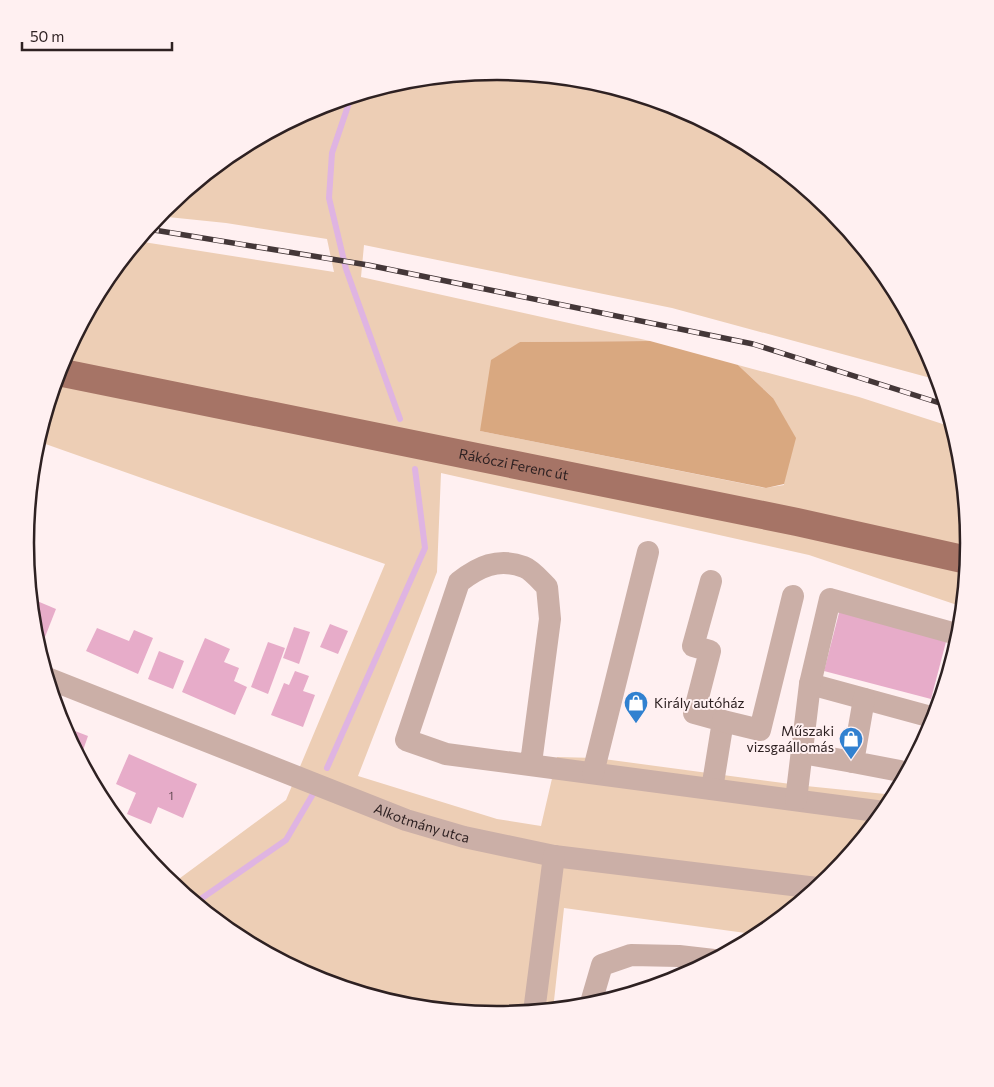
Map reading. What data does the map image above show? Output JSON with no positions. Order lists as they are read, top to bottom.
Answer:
{
  "streets": {
    "main road": ["Rákóczi Ferenc út"],
    "street": ["Alkotmány utca"]
  },
  "places": {
    "shop": ["Király autóház", "Műszaki vizsgaállomás"]
  },
  "house_numbers": ["1"],
  "scale_bar": "50 m"
}
